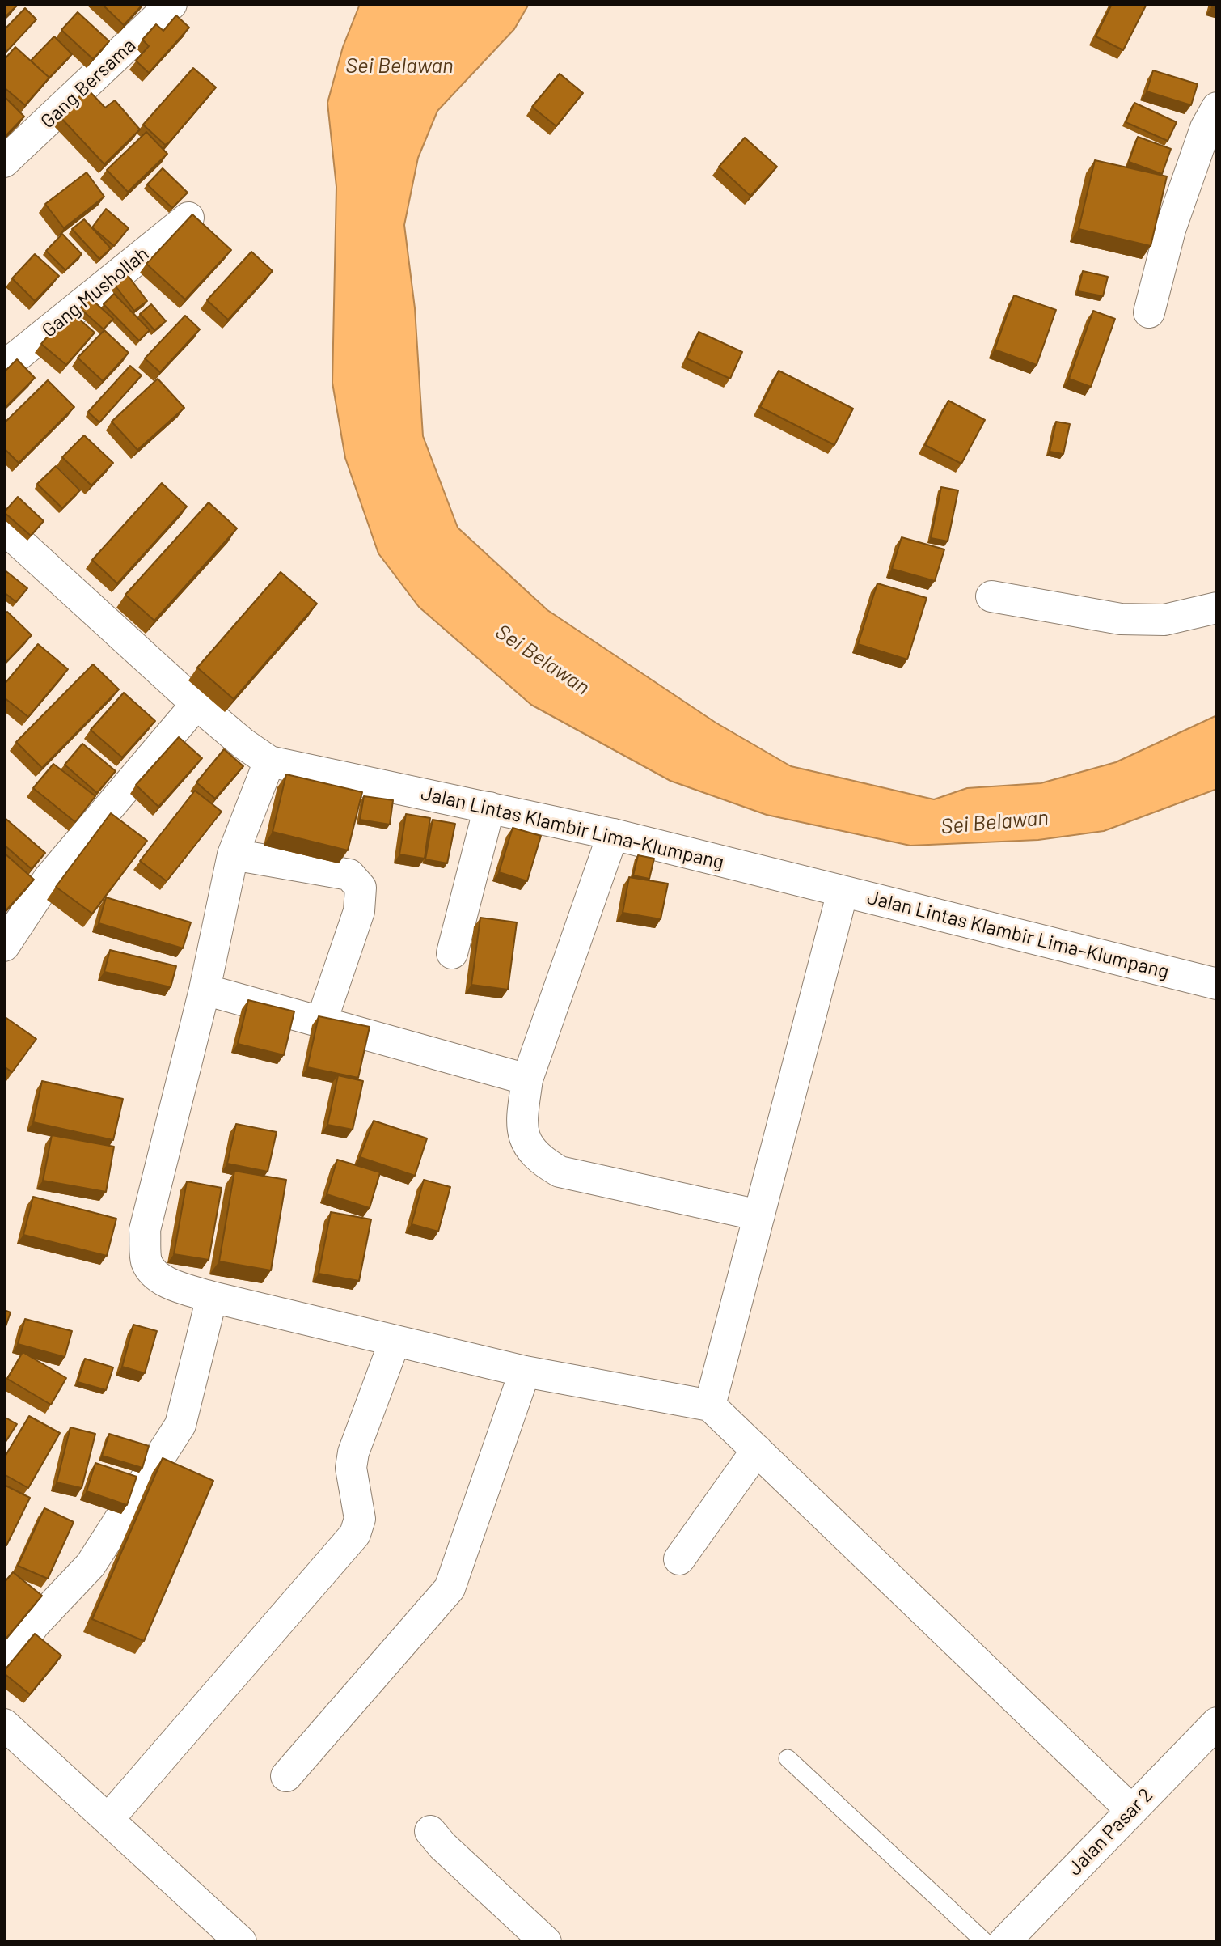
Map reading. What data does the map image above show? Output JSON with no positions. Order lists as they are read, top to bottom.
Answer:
{
  "streets": {
    "street": [
      "Gang Bersama",
      "Gang Mushollah",
      "Jalan Lintas Klambir Lima–Klumpang",
      "Jalan Pasar 2"
    ]
  },
  "water": ["Sei Belawan"]
}
